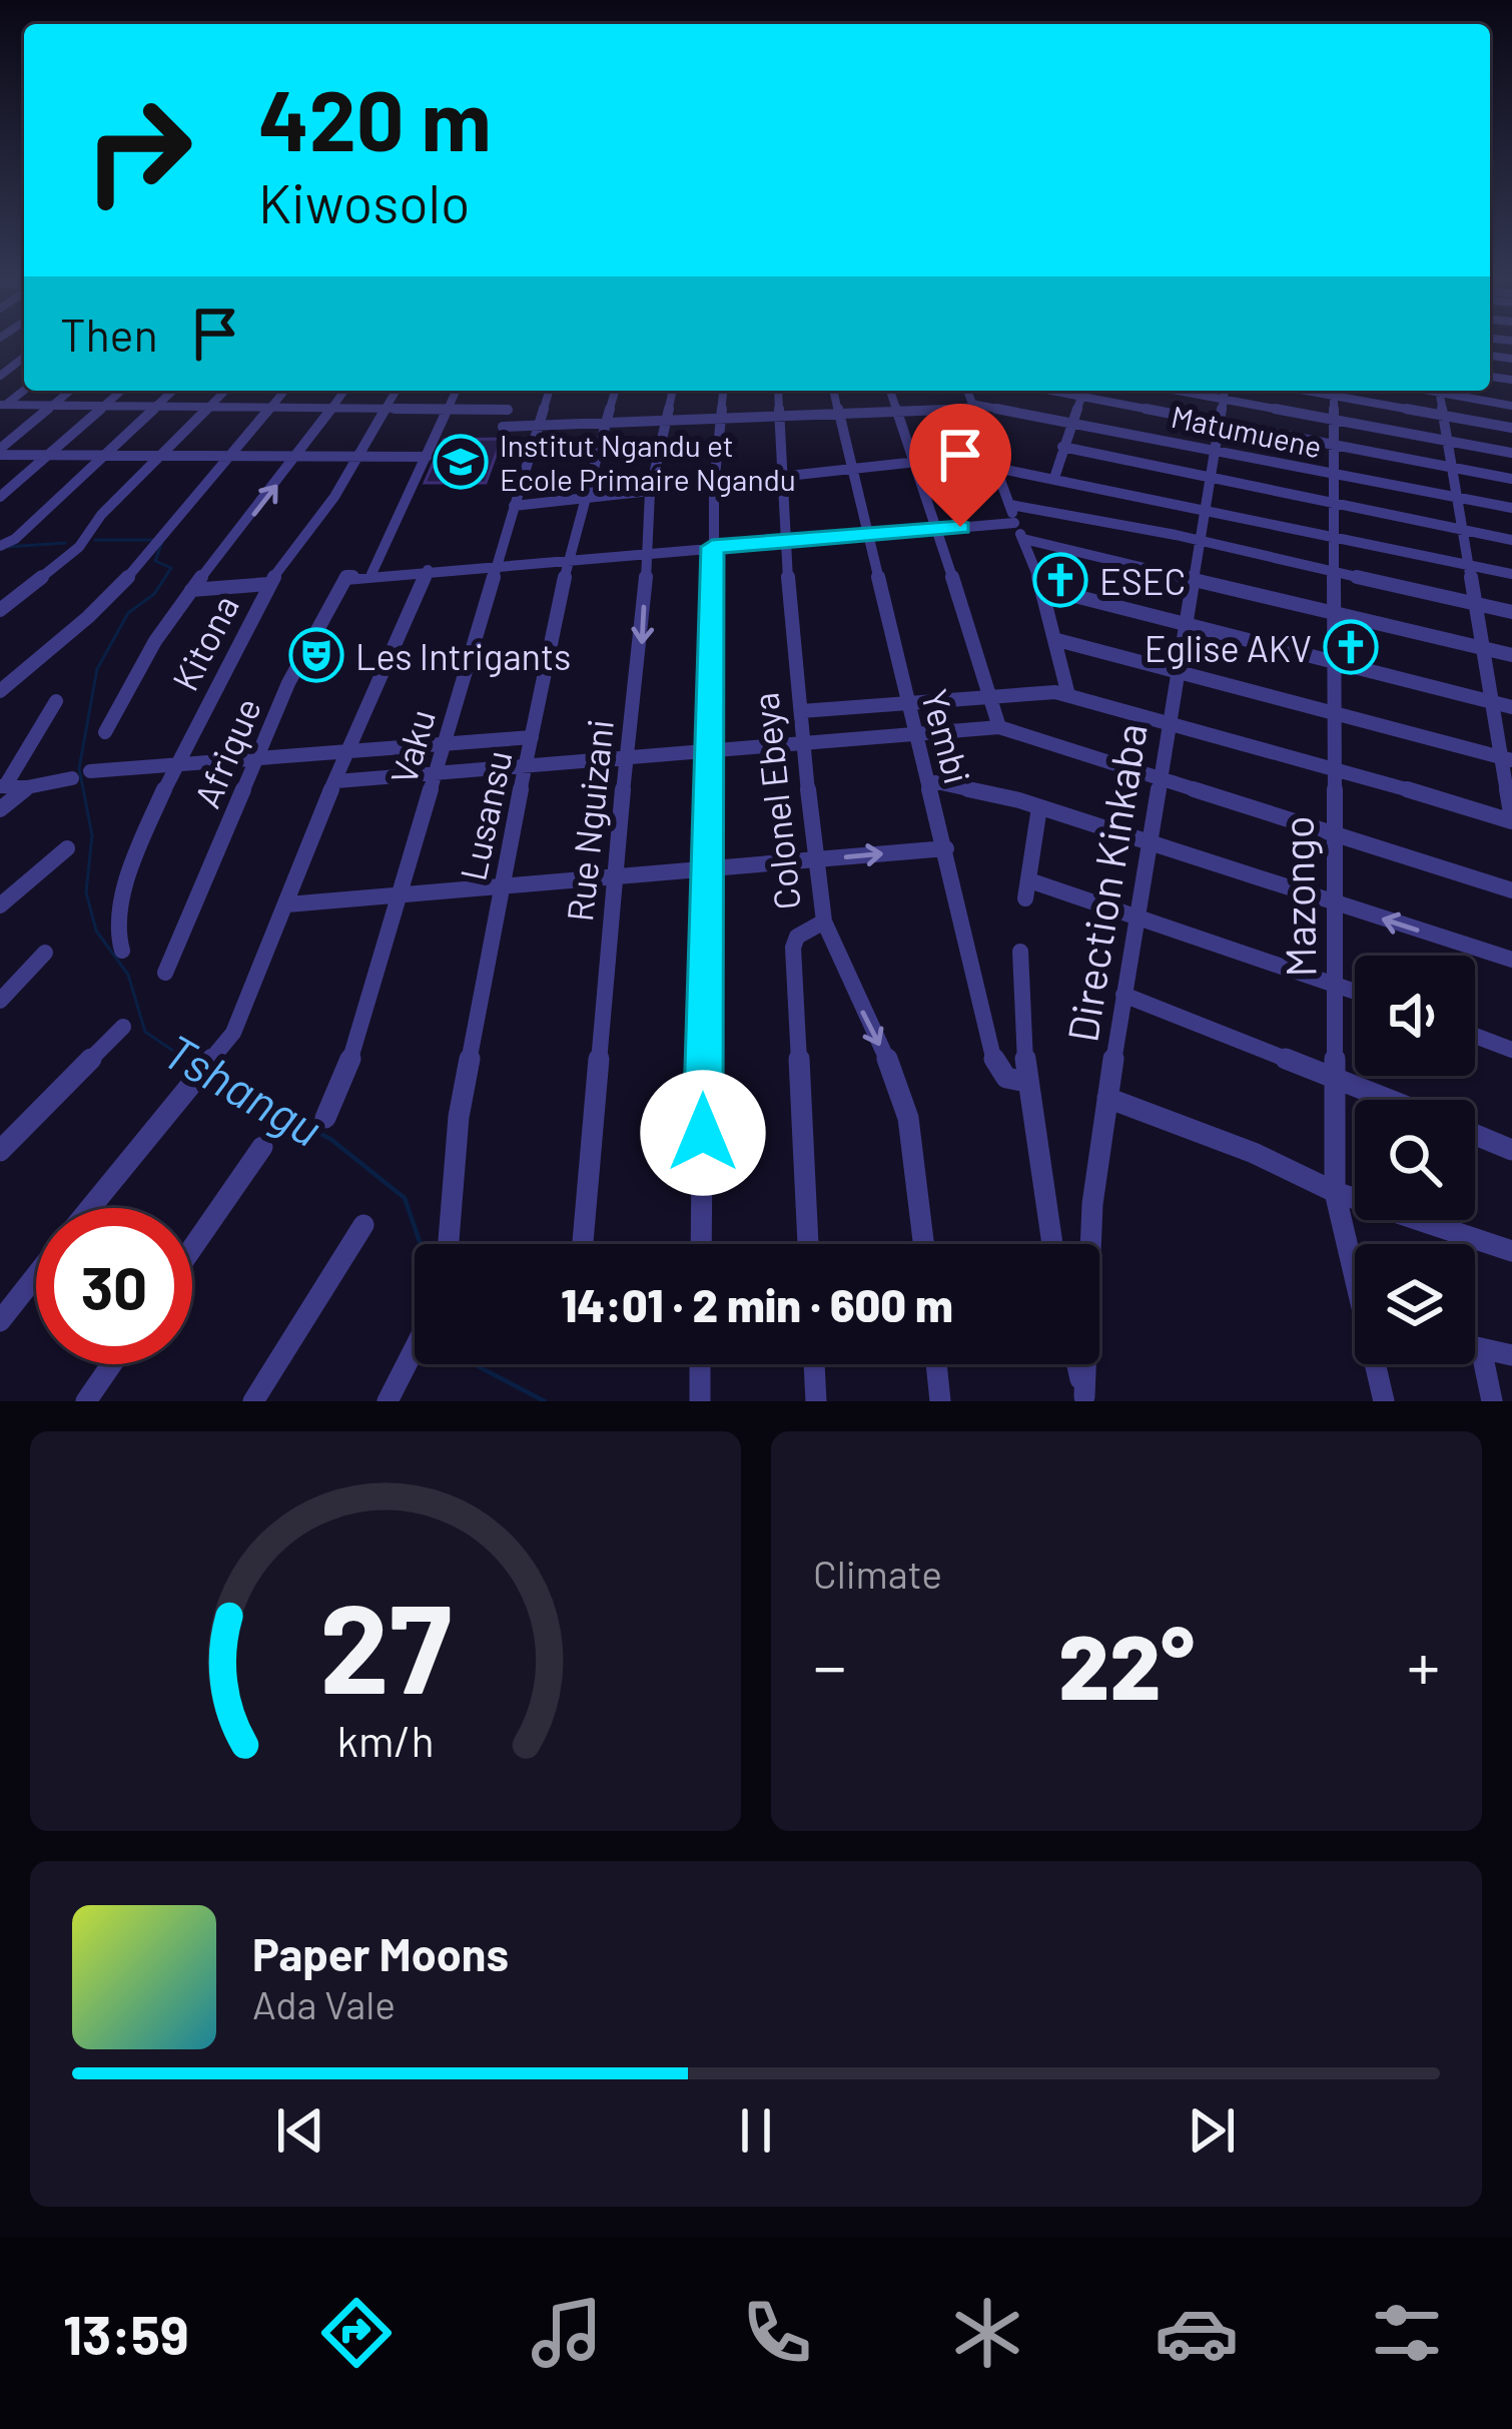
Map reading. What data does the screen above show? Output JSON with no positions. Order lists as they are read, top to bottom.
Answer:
{
  "streets": {
    "street": [
      "Matumuene",
      "Kitona",
      "Yembi",
      "Vaku",
      "Afrique",
      "Colonel Ebeya",
      "Lusansu",
      "Rue Nguizani",
      "Direction Kinkaba",
      "Mazongo"
    ]
  },
  "crossings": [
    ["Matumuene", "Yembi"],
    ["Matumuene", "Vaku"],
    ["Matumuene", "Colonel Ebeya"],
    ["Matumuene", "Lusansu"],
    ["Matumuene", "Rue Nguizani"],
    ["Matumuene", "Direction Kinkaba"],
    ["Matumuene", "Mazongo"]
  ],
  "one_way": ["Colonel Ebeya"],
  "water": ["Tshangu"],
  "places": {
    "school or university": ["Institut Ngandu et Ecole Primaire Ngandu"],
    "church": ["ESEC", "Eglise AKV"],
    "theatre": ["Les Intrigants"]
  },
  "page": {
    "turn": ["420 m", "Kiwosolo"],
    "then": "Then",
    "limit": "30",
    "trip": "14:01 · 2 min · 600 m",
    "tile": "Climate",
    "heat": ["−", "22°", "+"],
    "song": ["Paper Moons", "Ada Vale"],
    "tabs": "13:59",
    "gauge": ["27", "km/h"]
  }
}
